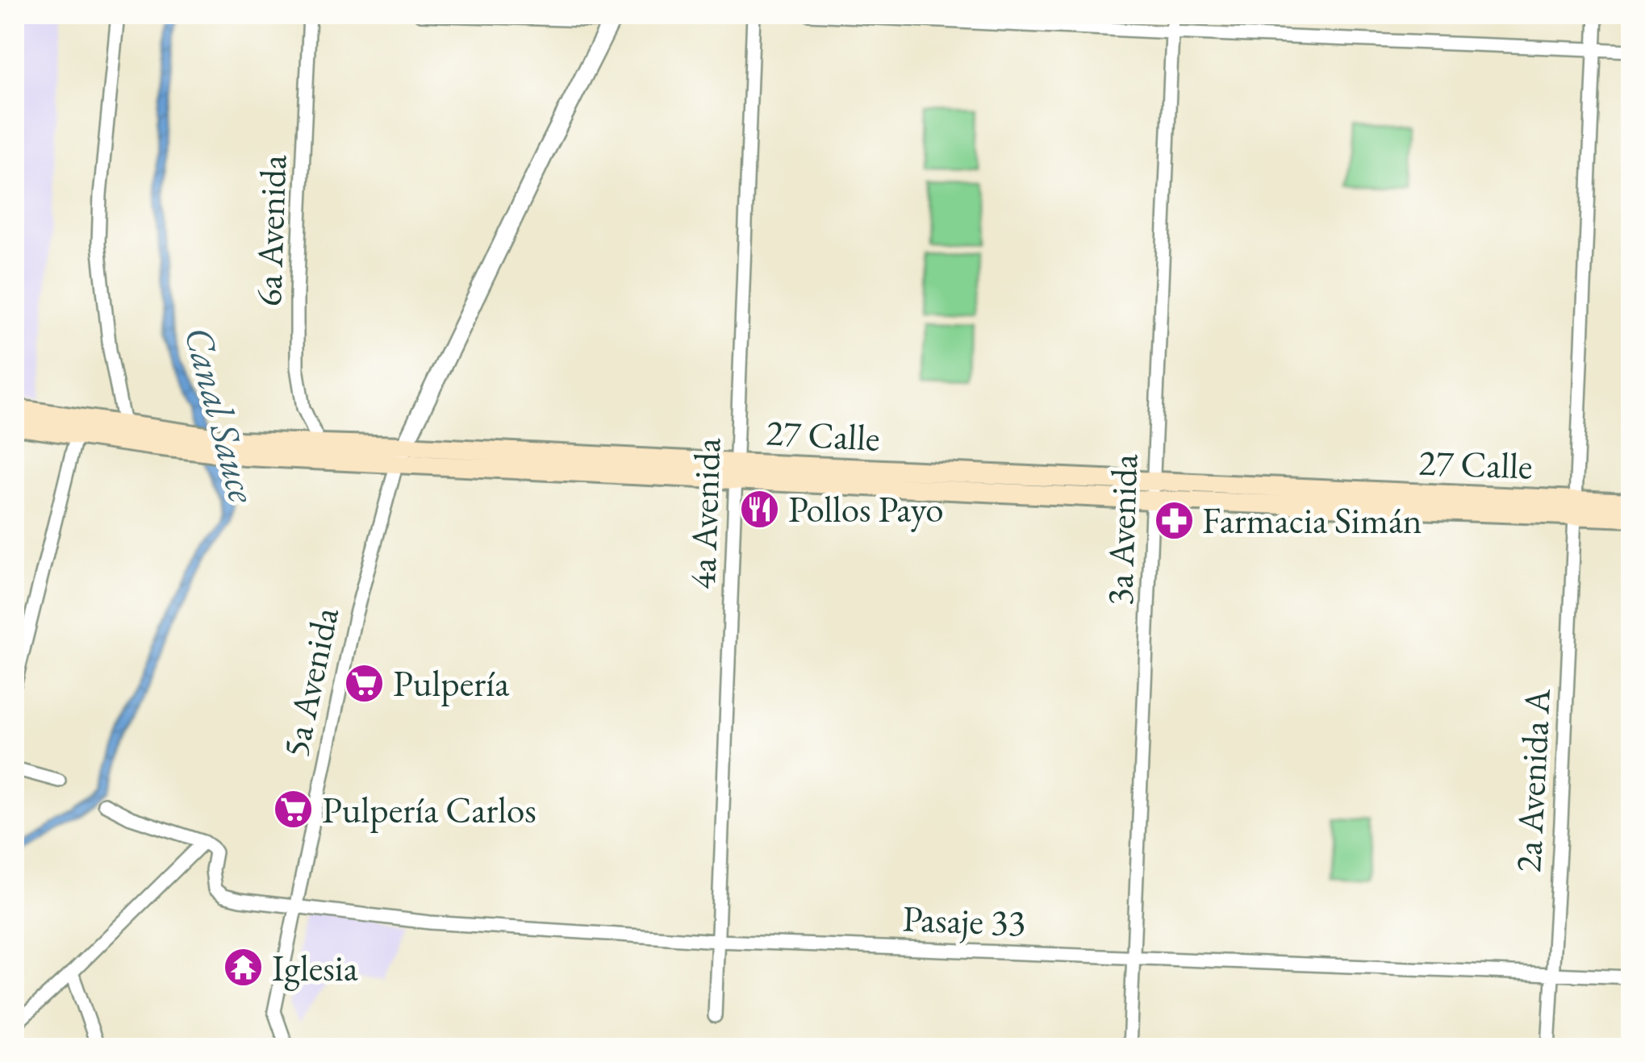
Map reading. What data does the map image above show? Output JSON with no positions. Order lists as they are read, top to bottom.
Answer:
{
  "streets": {
    "main road": ["27 Calle"],
    "street": [
      "6a Avenida",
      "4a Avenida",
      "3a Avenida",
      "5a Avenida",
      "2a Avenida A",
      "Pasaje 33"
    ]
  },
  "crossings": [
    ["6a Avenida", "27 Calle"],
    ["27 Calle", "4a Avenida"],
    ["27 Calle", "3a Avenida"],
    ["27 Calle", "5a Avenida"],
    ["27 Calle", "2a Avenida A"],
    ["4a Avenida", "Pasaje 33"],
    ["3a Avenida", "Pasaje 33"],
    ["5a Avenida", "Pasaje 33"],
    ["2a Avenida A", "Pasaje 33"]
  ],
  "water": ["Canal Sauce"],
  "places": {
    "restaurant": ["Pollos Payo"],
    "pharmacy": ["Farmacia Simán"],
    "supermarket": ["Pulpería", "Pulpería Carlos"],
    "temple": ["Iglesia"]
  }
}
